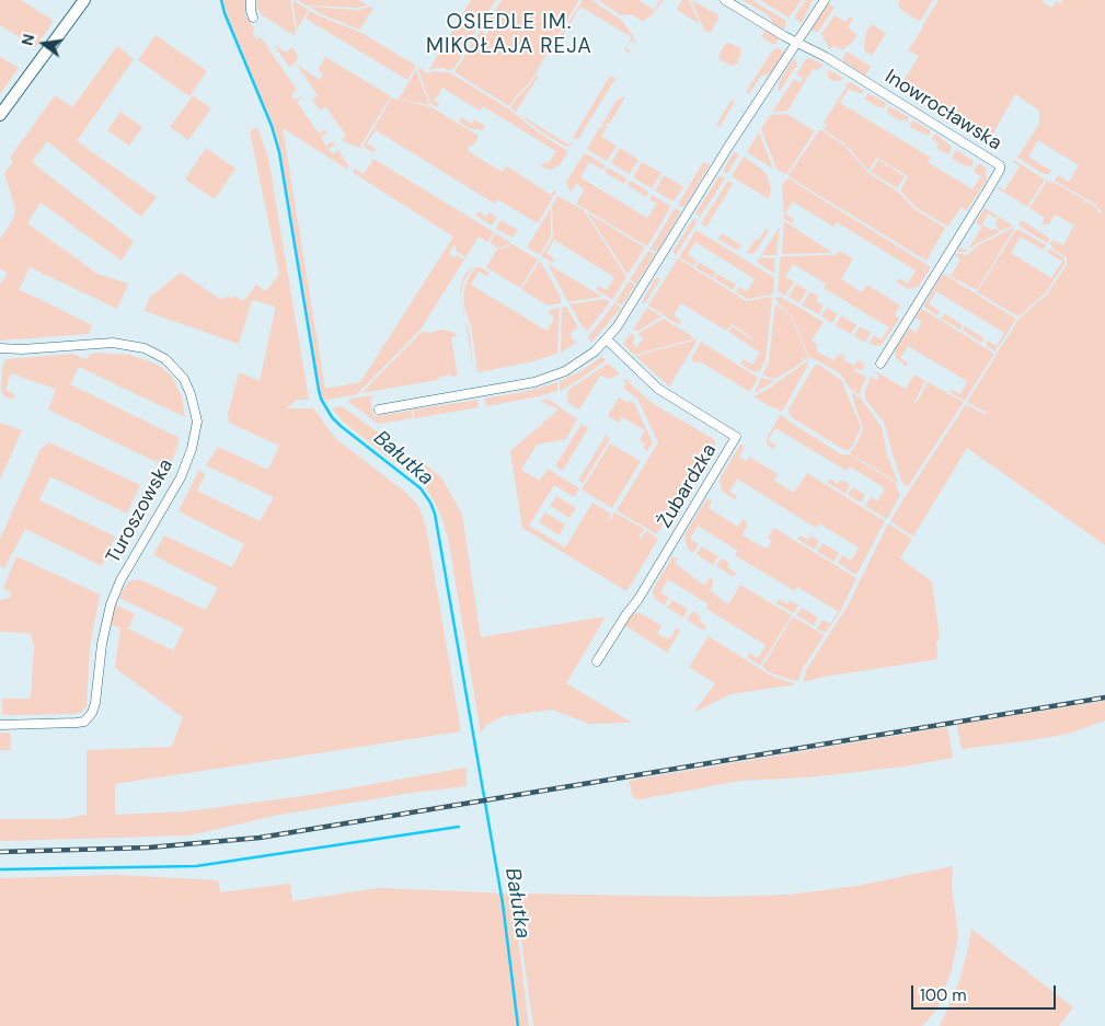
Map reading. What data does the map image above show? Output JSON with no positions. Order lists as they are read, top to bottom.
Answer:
{
  "streets": {
    "street": ["Inowrocławska", "Żubardzka", "Turoszowska"]
  },
  "districts": ["OSIEDLE IM. MIKOŁAJA REJA"],
  "water": ["Bałutka"],
  "scale_bar": "100 m",
  "north": "left"
}
